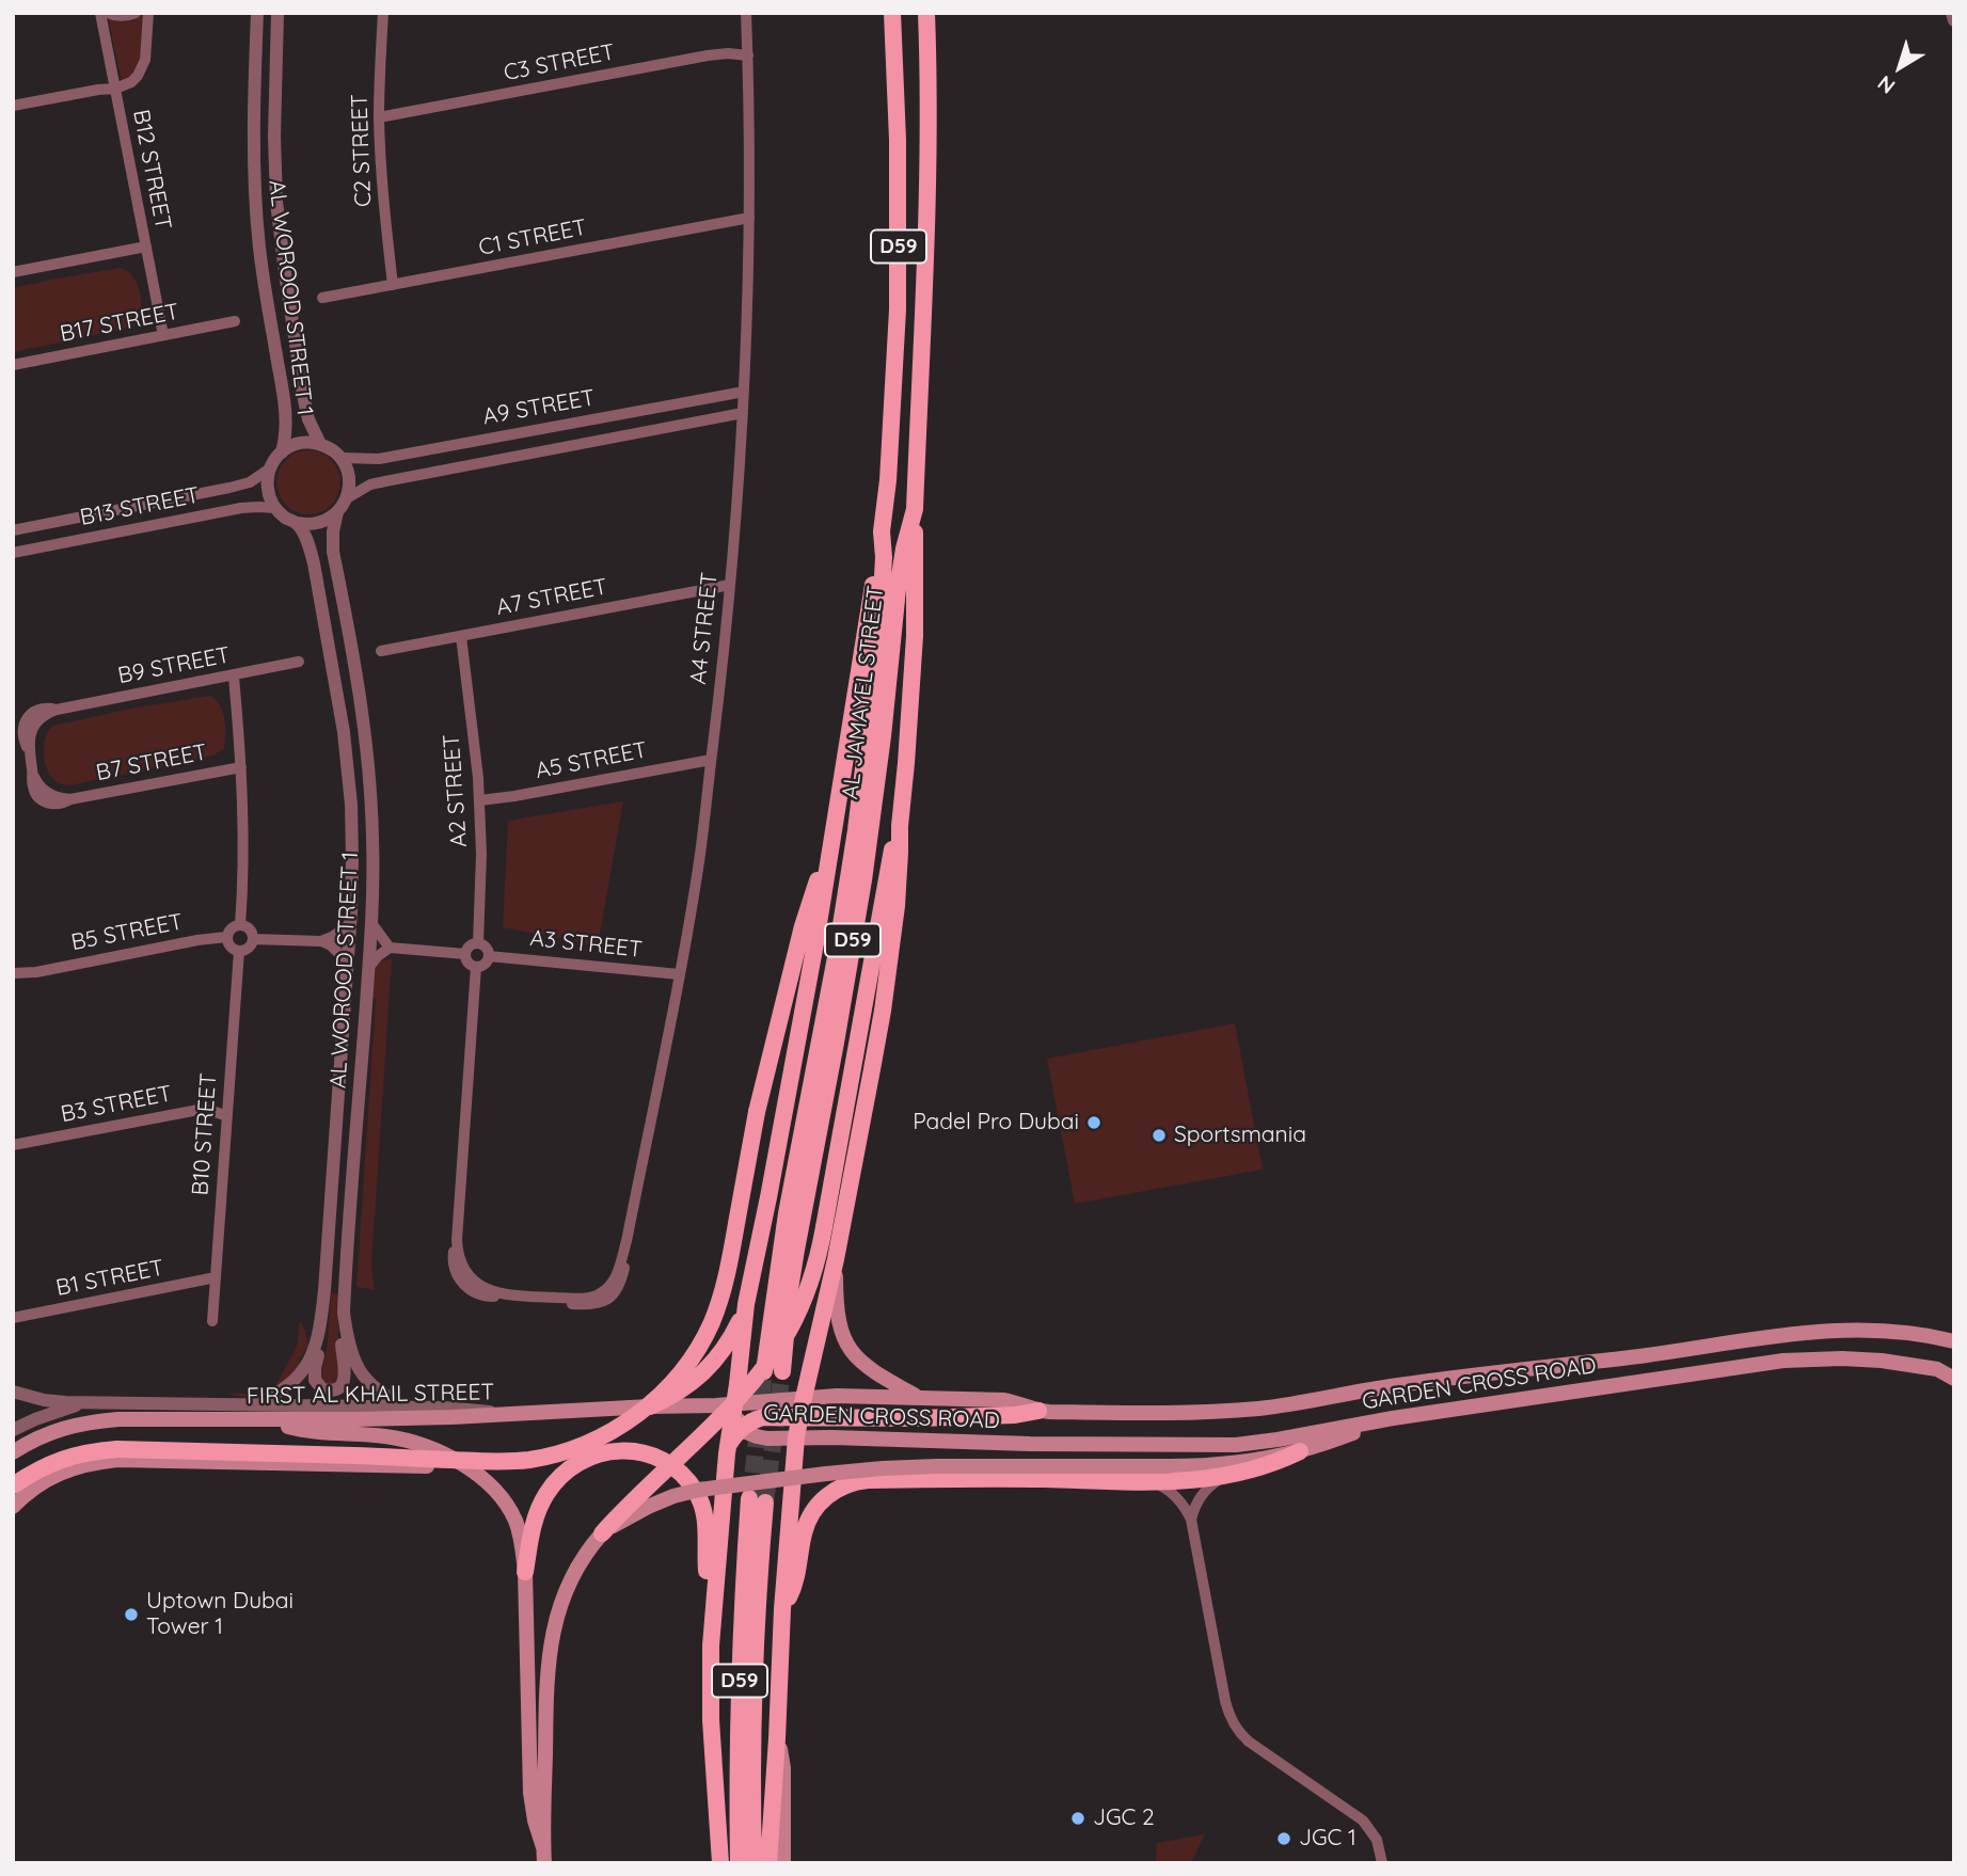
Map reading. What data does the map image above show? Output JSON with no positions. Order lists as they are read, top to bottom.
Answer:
{
  "streets": {
    "main road": [
      "D59",
      "AL JAMAYEL STREET",
      "GARDEN CROSS ROAD",
      "FIRST AL KHAIL STREET"
    ],
    "street": [
      "C3 STREET",
      "C2 STREET",
      "B12 STREET",
      "C1 STREET",
      "AL WOROOD STREET 1",
      "B17 STREET",
      "A9 STREET",
      "B13 STREET",
      "A7 STREET",
      "A4 STREET",
      "B9 STREET",
      "A5 STREET",
      "B7 STREET",
      "A2 STREET",
      "B5 STREET",
      "A3 STREET",
      "B3 STREET",
      "B10 STREET",
      "B1 STREET"
    ]
  },
  "crossings": [
    ["C3 STREET", "C2 STREET"],
    ["C3 STREET", "A4 STREET"],
    ["C2 STREET", "C1 STREET"],
    ["B12 STREET", "B17 STREET"],
    ["C1 STREET", "A4 STREET"],
    ["AL WOROOD STREET 1", "A9 STREET"],
    ["AL WOROOD STREET 1", "B13 STREET"],
    ["A9 STREET", "B13 STREET"],
    ["A9 STREET", "A4 STREET"],
    ["A7 STREET", "A4 STREET"],
    ["A7 STREET", "A2 STREET"],
    ["A4 STREET", "A5 STREET"],
    ["A4 STREET", "A2 STREET"],
    ["A4 STREET", "A3 STREET"],
    ["B9 STREET", "B7 STREET"],
    ["A5 STREET", "A2 STREET"],
    ["A2 STREET", "A3 STREET"],
    ["B5 STREET", "B10 STREET"],
    ["B3 STREET", "B10 STREET"],
    ["B10 STREET", "B1 STREET"],
    ["GARDEN CROSS ROAD", "FIRST AL KHAIL STREET"]
  ],
  "places": [
    "Padel Pro Dubai",
    "Sportsmania",
    "Uptown Dubai Tower 1",
    "JGC 2",
    "JGC 1"
  ],
  "north": "bottom left"
}
